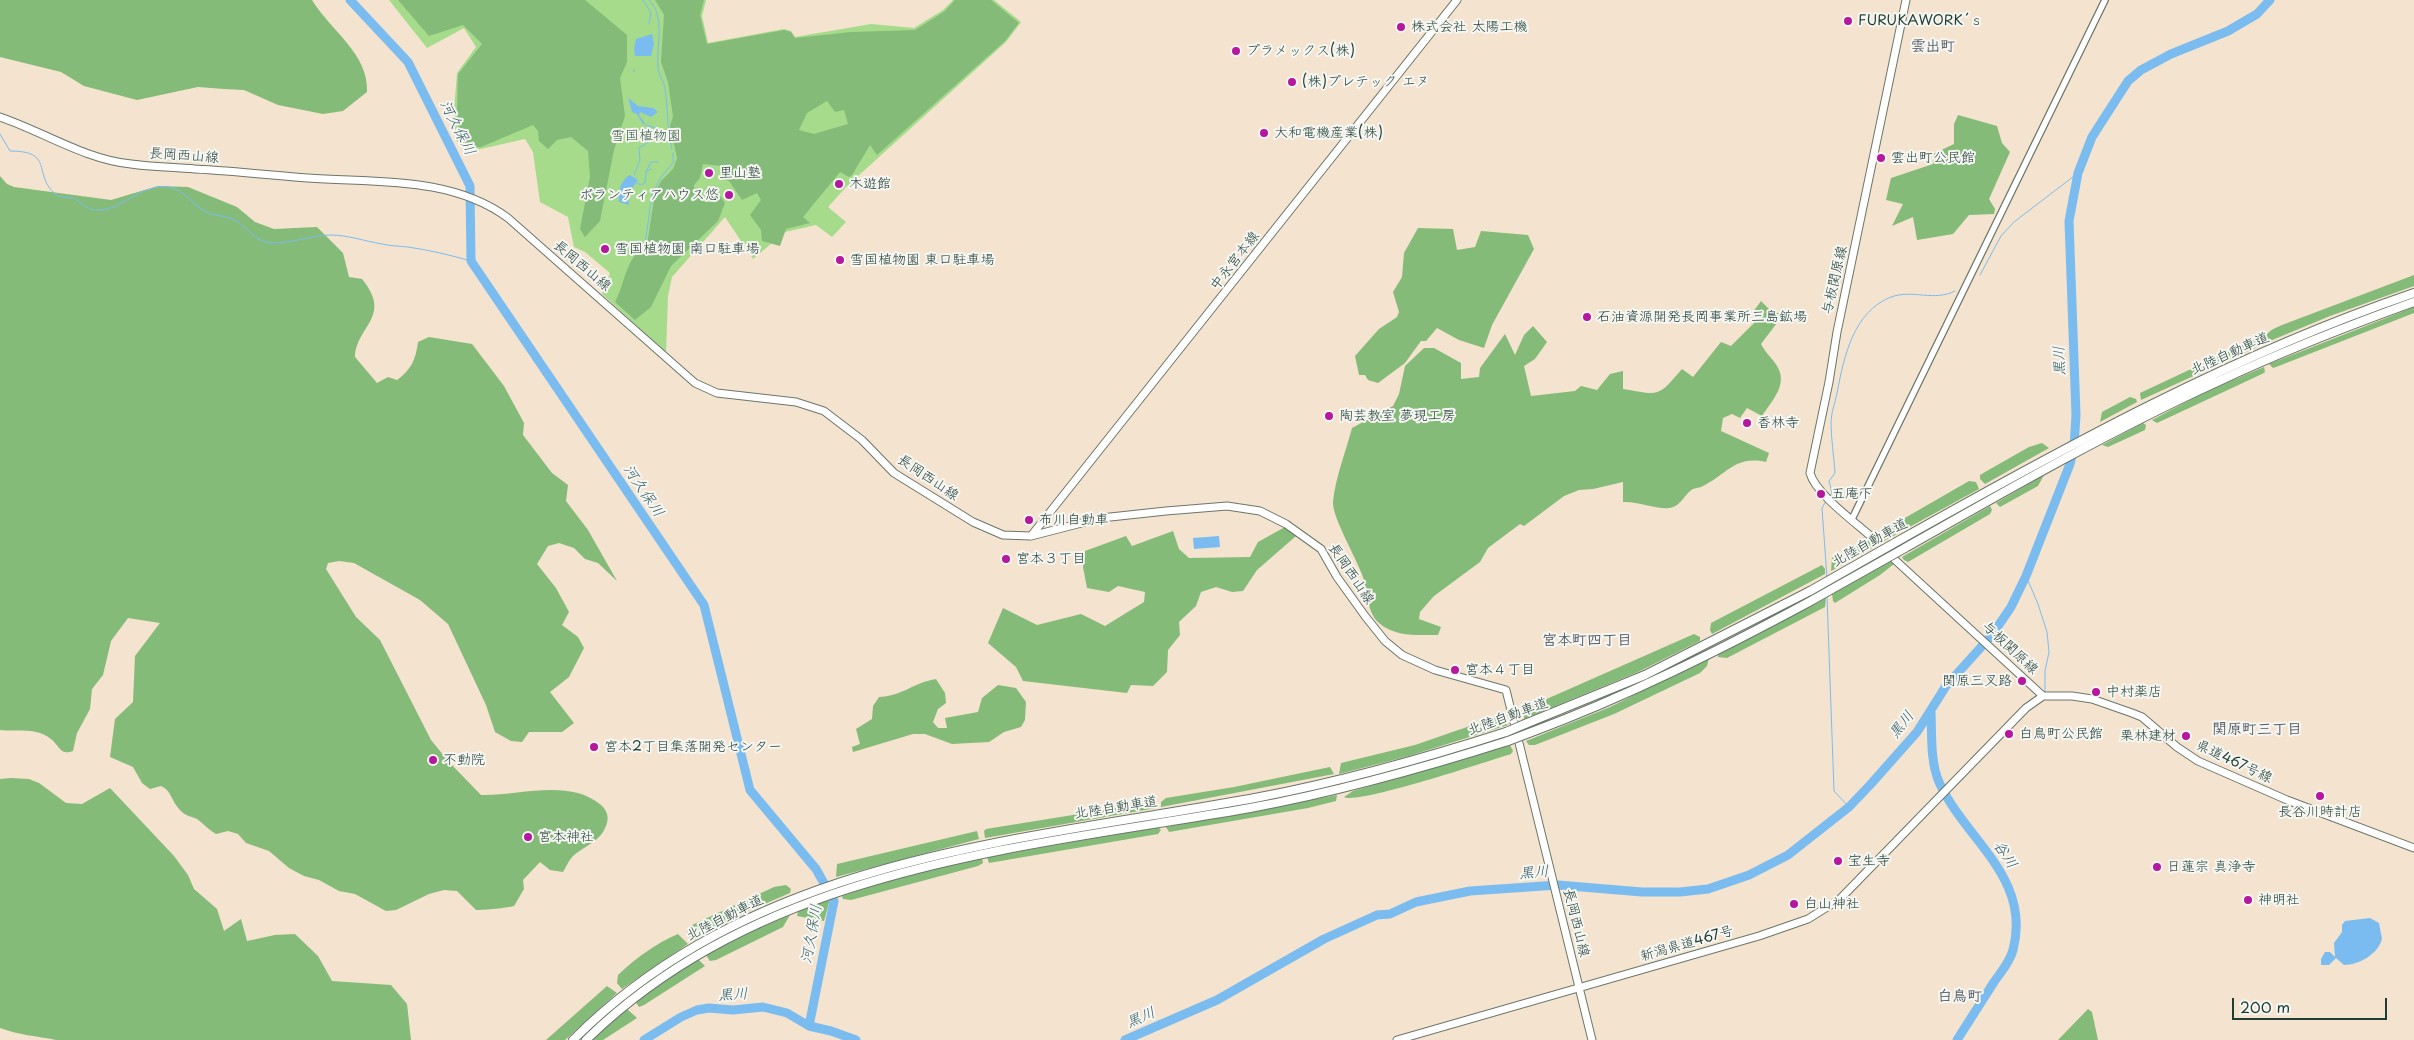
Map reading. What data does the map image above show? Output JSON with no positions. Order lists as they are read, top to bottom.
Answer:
{
  "streets": {
    "highway": ["北陸自動車道"],
    "main road": [
      "長岡西山線",
      "中永宮本線",
      "与板関原線",
      "県道467号線",
      "新潟県道467号"
    ]
  },
  "crossings": [
    ["長岡西山線", "中永宮本線"],
    ["長岡西山線", "新潟県道467号"],
    ["与板関原線", "県道467号線"],
    ["与板関原線", "新潟県道467号"],
    ["県道467号線", "新潟県道467号"]
  ],
  "districts": [
    "雲出町",
    "宮本町四丁目",
    "関原町三丁目",
    "白鳥町"
  ],
  "water": ["河久保川", "黒川", "谷川"],
  "parks": ["雪国植物園"],
  "places": [
    "FURUKAWORK´ｓ",
    "株式会社 太陽工機",
    "プラメックス(株)",
    "(株)プレテック エヌ",
    "大和電機産業(株)",
    "雲出町公民館",
    "里山塾",
    "木遊館",
    "ボランティアハウス悠",
    "雪国植物園 南口駐車場",
    "雪国植物園 東口駐車場",
    "石油資源開発長岡事業所三島鉱場",
    "陶芸教室 夢現工房",
    "香林寺",
    "五庵下",
    "布川自動車",
    "宮本３丁目",
    "宮本４丁目",
    "関原三叉路",
    "中村薬店",
    "白鳥町公民館",
    "栗林建材",
    "宮本2丁目集落開発センター",
    "不動院",
    "長谷川時計店",
    "宮本神社",
    "宝生寺",
    "日蓮宗 真浄寺",
    "神明社",
    "白山神社"
  ],
  "scale_bar": "200 m"
}
